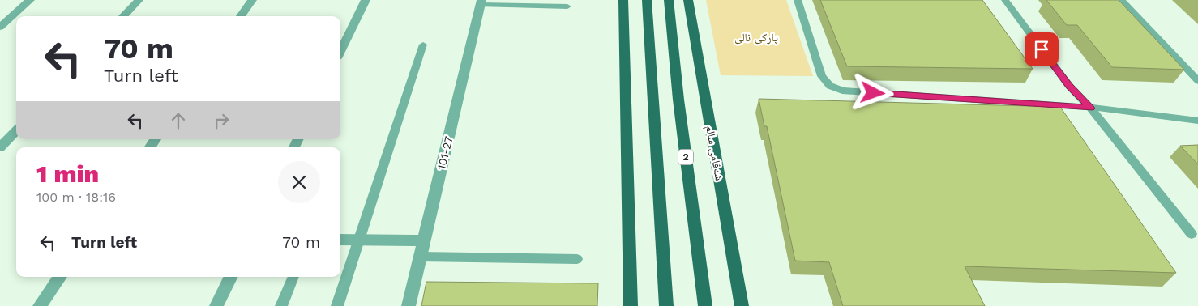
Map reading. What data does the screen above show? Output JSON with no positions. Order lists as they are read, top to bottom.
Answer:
{
  "streets": {
    "main road": ["شەقامی سالم", "2"],
    "street": ["101-27"]
  },
  "parks": ["پارکی نالی"],
  "page": {
    "turn": ["70 m", "Turn left"],
    "heading": ["1 min", "100 m · 18:16"],
    "list": [
      {
        "name": "Turn left",
        "value": "70 m"
      }
    ]
  }
}
